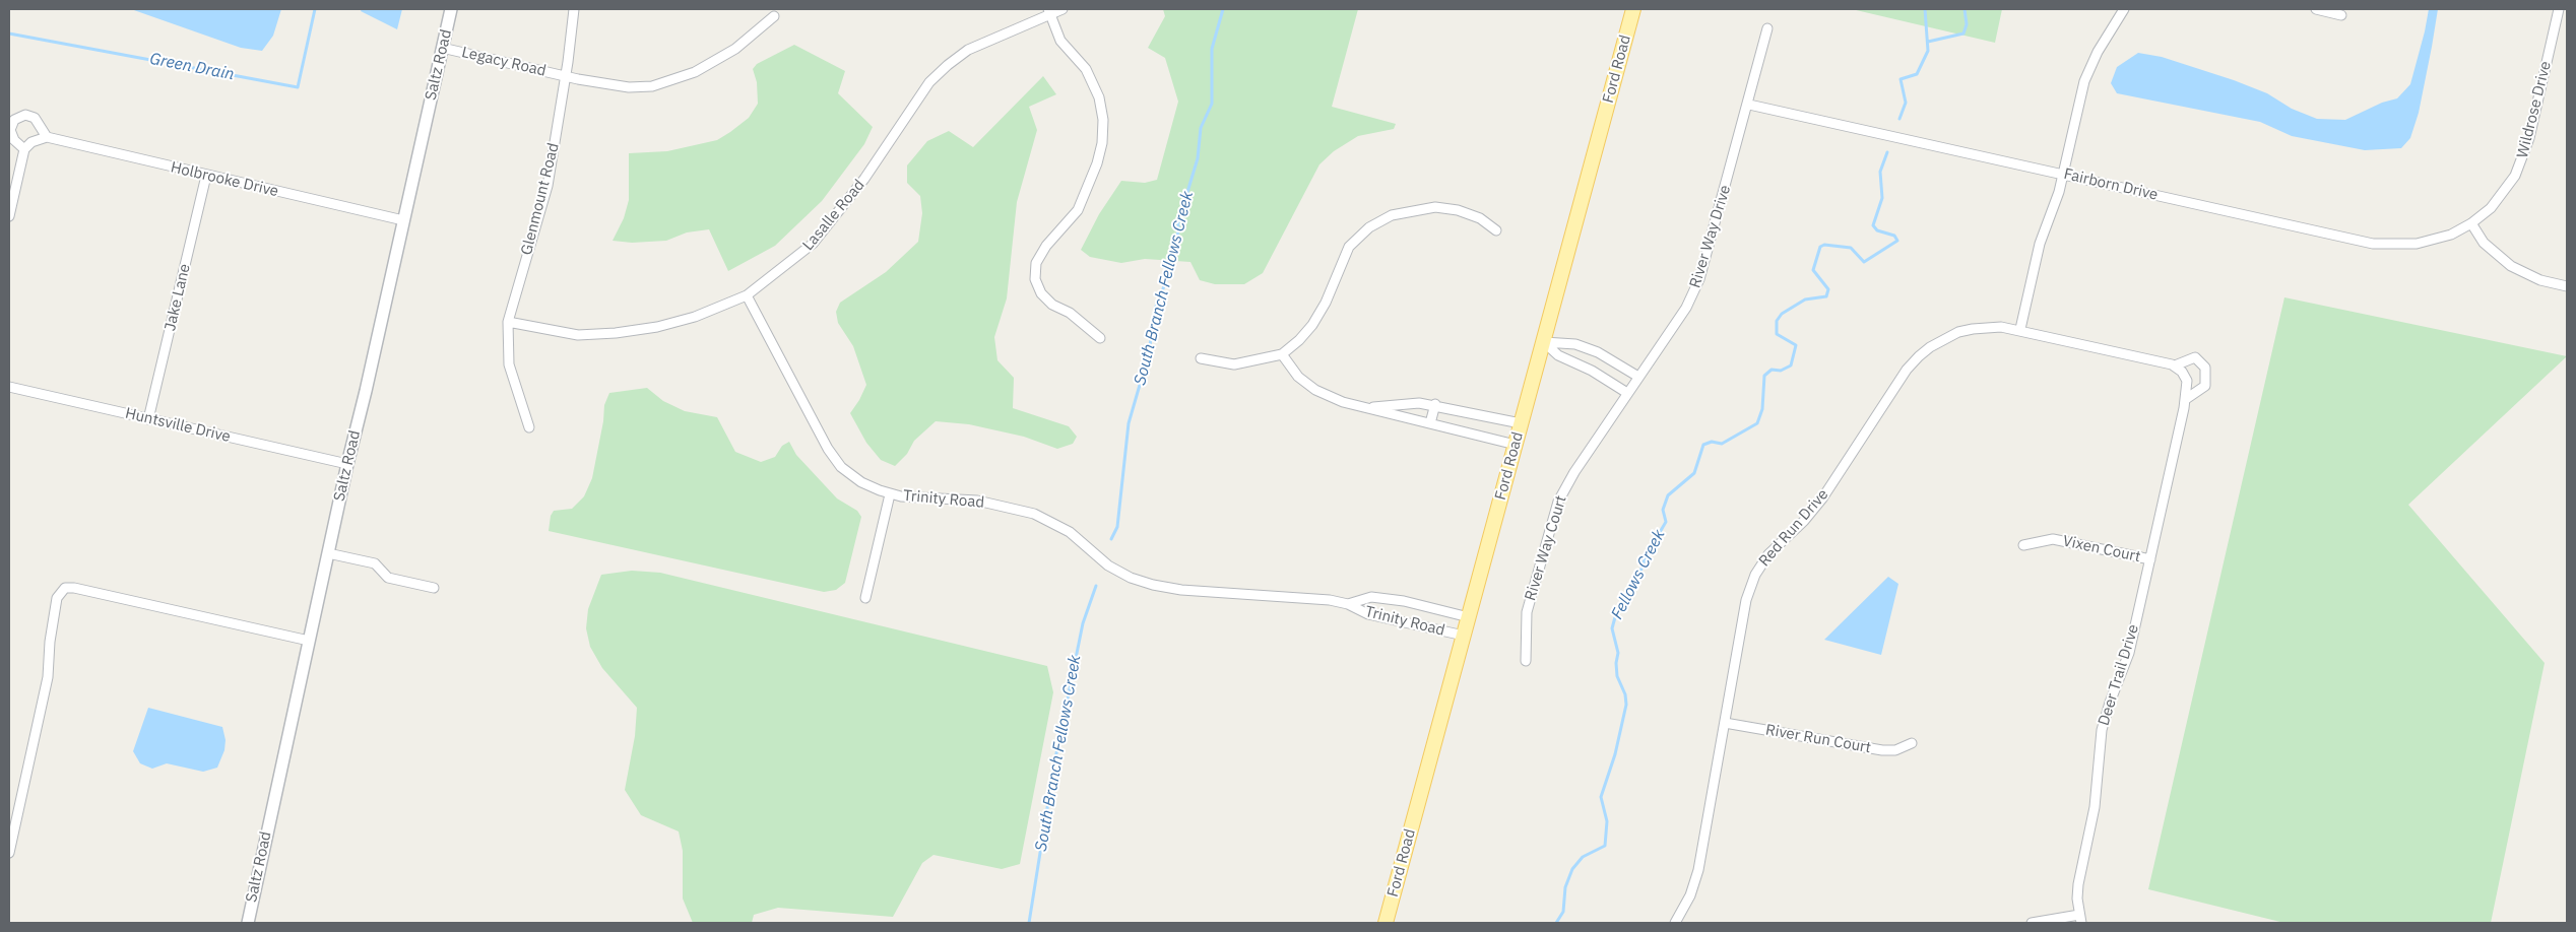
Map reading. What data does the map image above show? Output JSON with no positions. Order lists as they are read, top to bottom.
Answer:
{
  "streets": {
    "main road": ["Ford Road"],
    "street": [
      "Legacy Road",
      "Saltz Road",
      "Wildrose Drive",
      "Holbrooke Drive",
      "Fairborn Drive",
      "Glenmount Road",
      "Lasalle Road",
      "River Way Drive",
      "Jake Lane",
      "Huntsville Drive",
      "Trinity Road",
      "Red Run Drive",
      "River Way Court",
      "Vixen Court",
      "Deer Trail Drive",
      "River Run Court"
    ]
  },
  "crossings": [
    ["Legacy Road", "Saltz Road"],
    ["Legacy Road", "Glenmount Road"],
    ["Saltz Road", "Holbrooke Drive"],
    ["Saltz Road", "Huntsville Drive"],
    ["Ford Road", "Trinity Road"],
    ["Wildrose Drive", "Fairborn Drive"],
    ["Holbrooke Drive", "Jake Lane"],
    ["Fairborn Drive", "River Way Drive"],
    ["Glenmount Road", "Lasalle Road"],
    ["Lasalle Road", "Trinity Road"],
    ["River Way Drive", "River Way Court"],
    ["Jake Lane", "Huntsville Drive"],
    ["Red Run Drive", "Deer Trail Drive"],
    ["Red Run Drive", "River Run Court"],
    ["Vixen Court", "Deer Trail Drive"]
  ],
  "water": ["Green Drain", "South Branch Fellows Creek", "Fellows Creek"]
}
